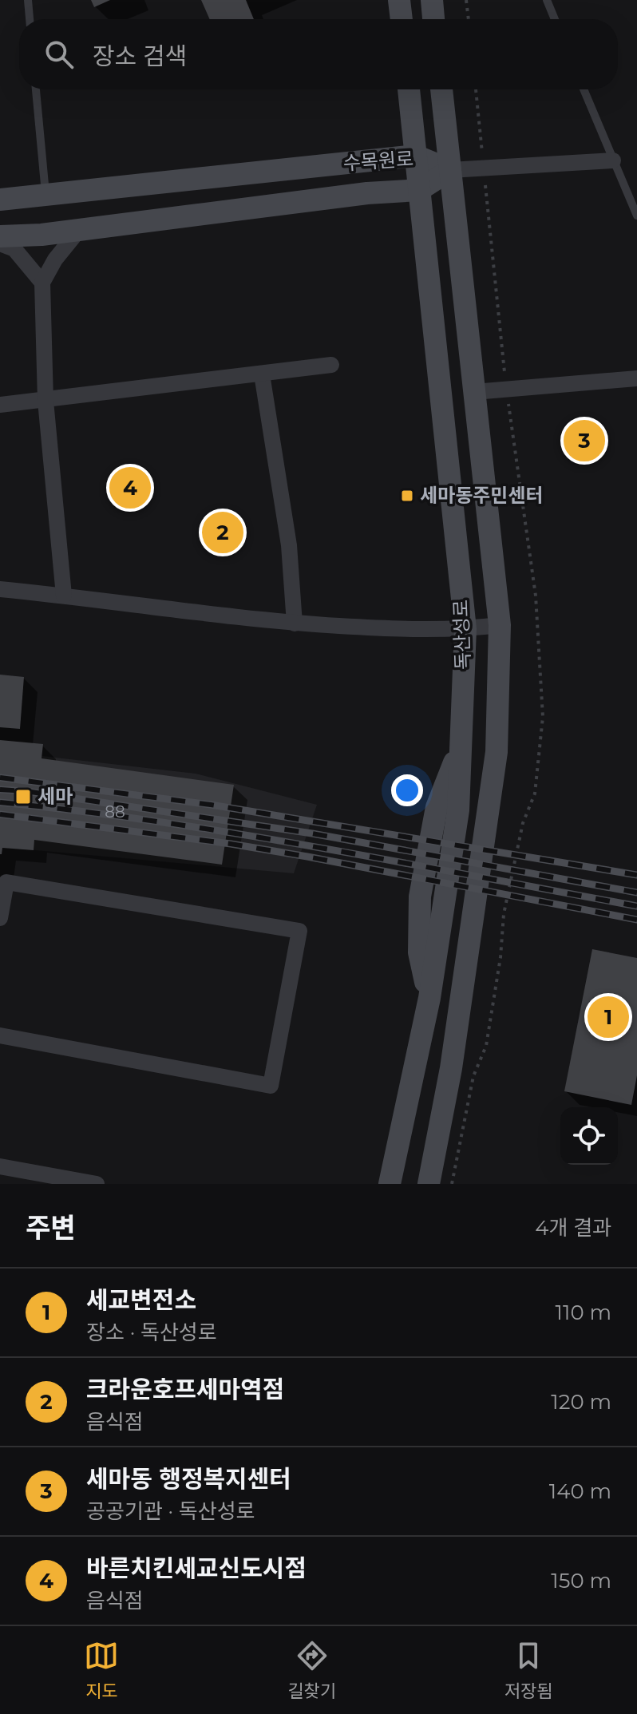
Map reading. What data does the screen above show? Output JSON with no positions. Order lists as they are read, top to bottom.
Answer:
{
  "streets": {
    "street": ["수목원로", "독산성로"]
  },
  "crossings": [
    ["수목원로", "독산성로"]
  ],
  "places": {
    "transit": ["세마동주민센터", "세마"]
  },
  "house_numbers": ["88"],
  "page": {
    "search": "장소 검색",
    "pins": [
      "3",
      "4",
      "2",
      "1"
    ],
    "heading": ["주변", "4개 결과"],
    "list": [
      {
        "mark": "1",
        "name": "세교변전소",
        "note": "장소 · 독산성로",
        "value": "110 m"
      },
      {
        "mark": "2",
        "name": "크라운호프세마역점",
        "note": "음식점",
        "value": "120 m"
      },
      {
        "mark": "3",
        "name": "세마동 행정복지센터",
        "note": "공공기관 · 독산성로",
        "value": "140 m"
      },
      {
        "mark": "4",
        "name": "바른치킨세교신도시점",
        "note": "음식점",
        "value": "150 m"
      }
    ],
    "nav": ["지도", "길찾기", "저장됨"]
  }
}
